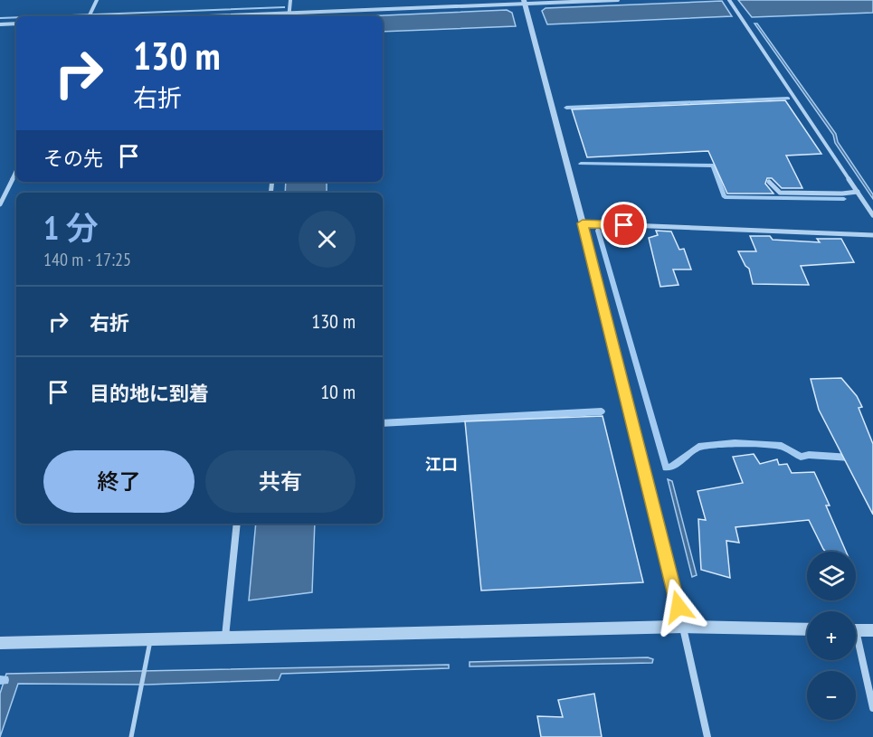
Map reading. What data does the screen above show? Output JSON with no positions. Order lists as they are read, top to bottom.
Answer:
{
  "districts": ["江口"],
  "page": {
    "turn": ["130 m", "右折"],
    "then": "その先",
    "heading": ["1 分", "140 m · 17:25"],
    "list": [
      {
        "name": "右折",
        "value": "130 m"
      },
      {
        "name": "目的地に到着",
        "value": "10 m"
      }
    ],
    "buttons": ["終了", "共有"],
    "map_buttons": ["+", "−"]
  }
}
